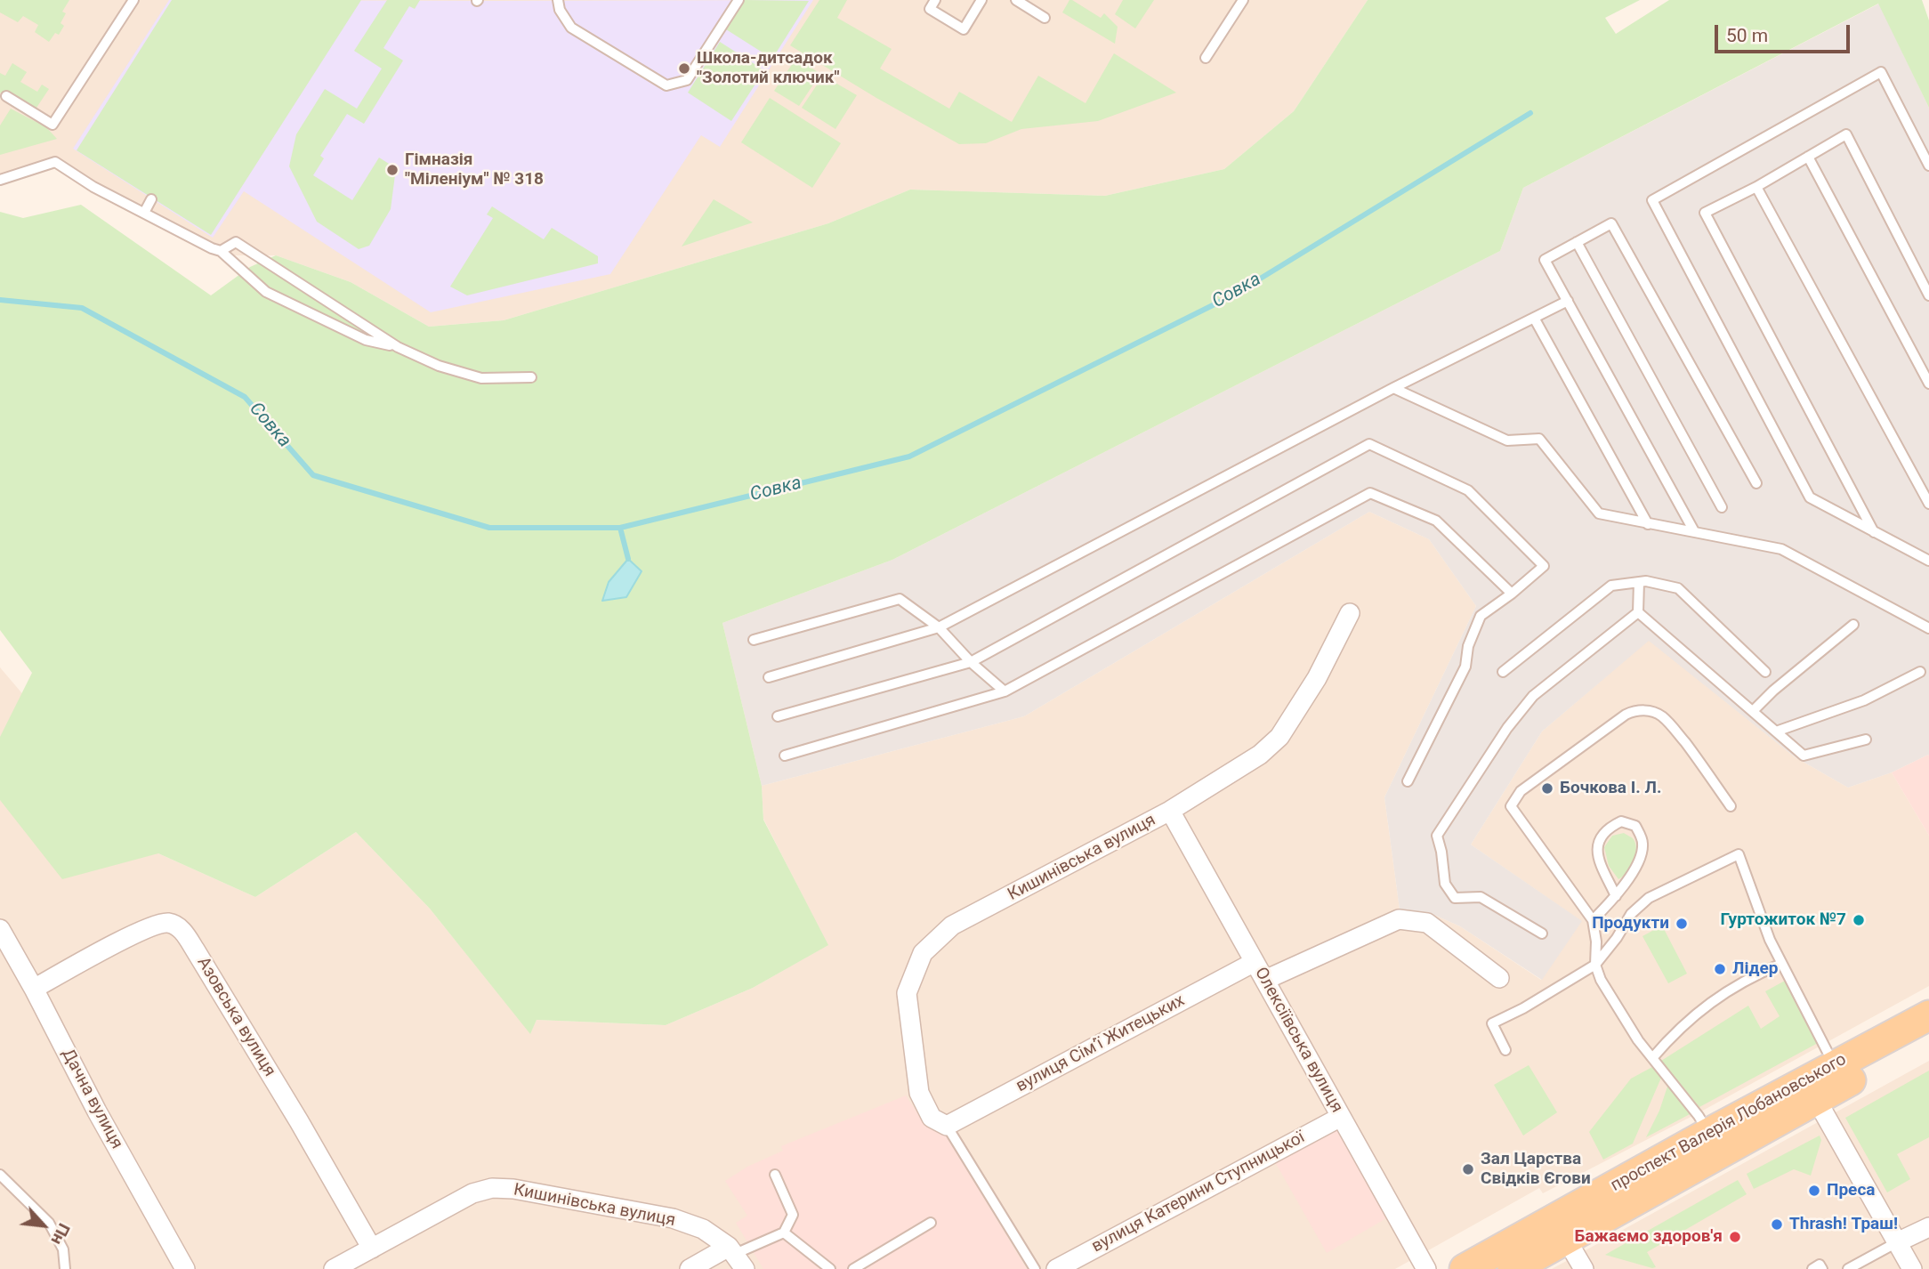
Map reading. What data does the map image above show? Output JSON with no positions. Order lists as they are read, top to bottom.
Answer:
{
  "streets": {
    "main road": ["проспект Валерія Лобановського"],
    "street": [
      "Кишинівська вулиця",
      "Азовська вулиця",
      "Олексіївська вулиця",
      "вулиця Сімʼї Житецьких",
      "Дачна вулиця",
      "вулиця Катерини Ступницької"
    ]
  },
  "crossings": [
    ["Кишинівська вулиця", "Азовська вулиця"],
    ["Кишинівська вулиця", "Олексіївська вулиця"],
    ["Кишинівська вулиця", "вулиця Сімʼї Житецьких"],
    ["Азовська вулиця", "Дачна вулиця"],
    ["Олексіївська вулиця", "вулиця Сімʼї Житецьких"],
    ["Олексіївська вулиця", "вулиця Катерини Ступницької"]
  ],
  "water": ["Совка"],
  "places": [
    "Школа-дитсадок \"Золотий ключик\"",
    "Гімназія \"Міленіум\" № 318",
    "Бочкова І. Л.",
    "Гуртожиток №7",
    "Продукти",
    "Лідер",
    "Зал Царства Свідків Єгови",
    "Преса",
    "Thrash! Траш!",
    "Бажаємо здоров'я"
  ],
  "scale_bar": "50 m",
  "north": "bottom right"
}
